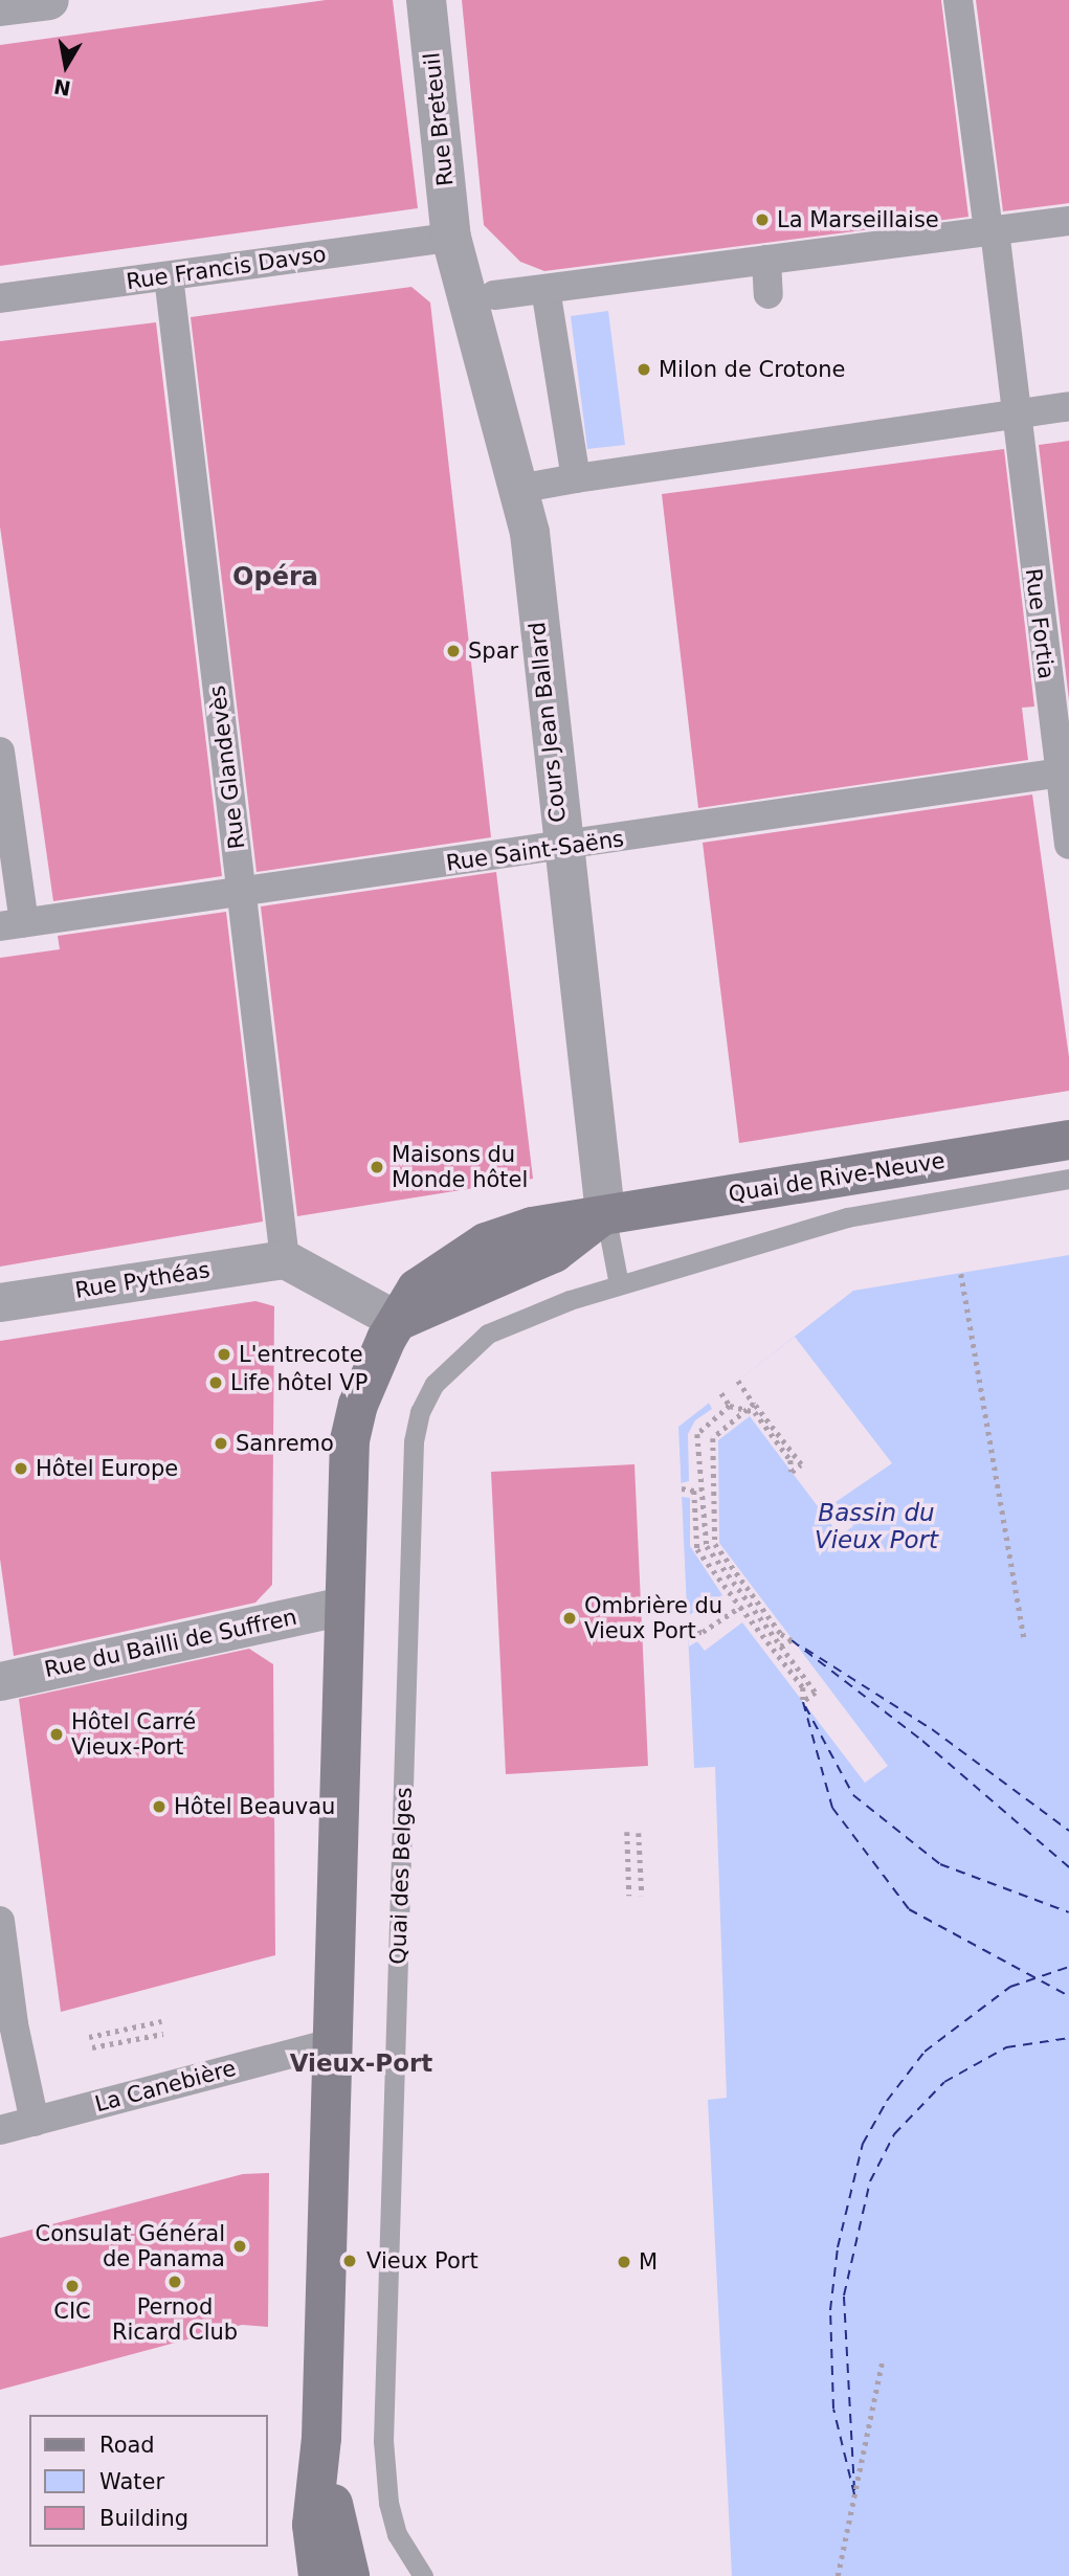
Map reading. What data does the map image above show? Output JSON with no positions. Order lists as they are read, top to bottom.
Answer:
{
  "streets": {
    "main road": ["Quai de Rive-Neuve"],
    "street": [
      "Rue Breteuil",
      "Rue Francis Davso",
      "Rue Fortia",
      "Cours Jean Ballard",
      "Rue Glandevès",
      "Rue Saint-Saëns",
      "Rue Pythéas",
      "Rue du Bailli de Suffren",
      "La Canebière"
    ],
    "lane": ["Quai des Belges"]
  },
  "crossings": [
    ["Rue Breteuil", "Rue Francis Davso"],
    ["Rue Breteuil", "Cours Jean Ballard"],
    ["Rue Francis Davso", "Cours Jean Ballard"],
    ["Rue Francis Davso", "Rue Glandevès"],
    ["Rue Fortia", "Rue Saint-Saëns"],
    ["Cours Jean Ballard", "Rue Saint-Saëns"],
    ["Cours Jean Ballard", "Quai de Rive-Neuve"],
    ["Rue Glandevès", "Rue Saint-Saëns"],
    ["Rue Glandevès", "Rue Pythéas"],
    ["Quai de Rive-Neuve", "Quai des Belges"]
  ],
  "districts": ["Opéra", "Vieux-Port"],
  "water": ["Bassin du Vieux Port"],
  "places": [
    "La Marseillaise",
    "Milon de Crotone",
    "Spar",
    "Maisons du Monde hôtel",
    "L'entrecote",
    "Life hôtel VP",
    "Sanremo",
    "Hôtel Europe",
    "Ombrière du Vieux Port",
    "Hôtel Carré Vieux-Port",
    "Hôtel Beauvau",
    "Consulat Général de Panama",
    "Vieux Port",
    "M",
    "Pernod Ricard Club",
    "CIC"
  ],
  "legend": ["Road", "Water", "Building"],
  "north": "bottom"
}
